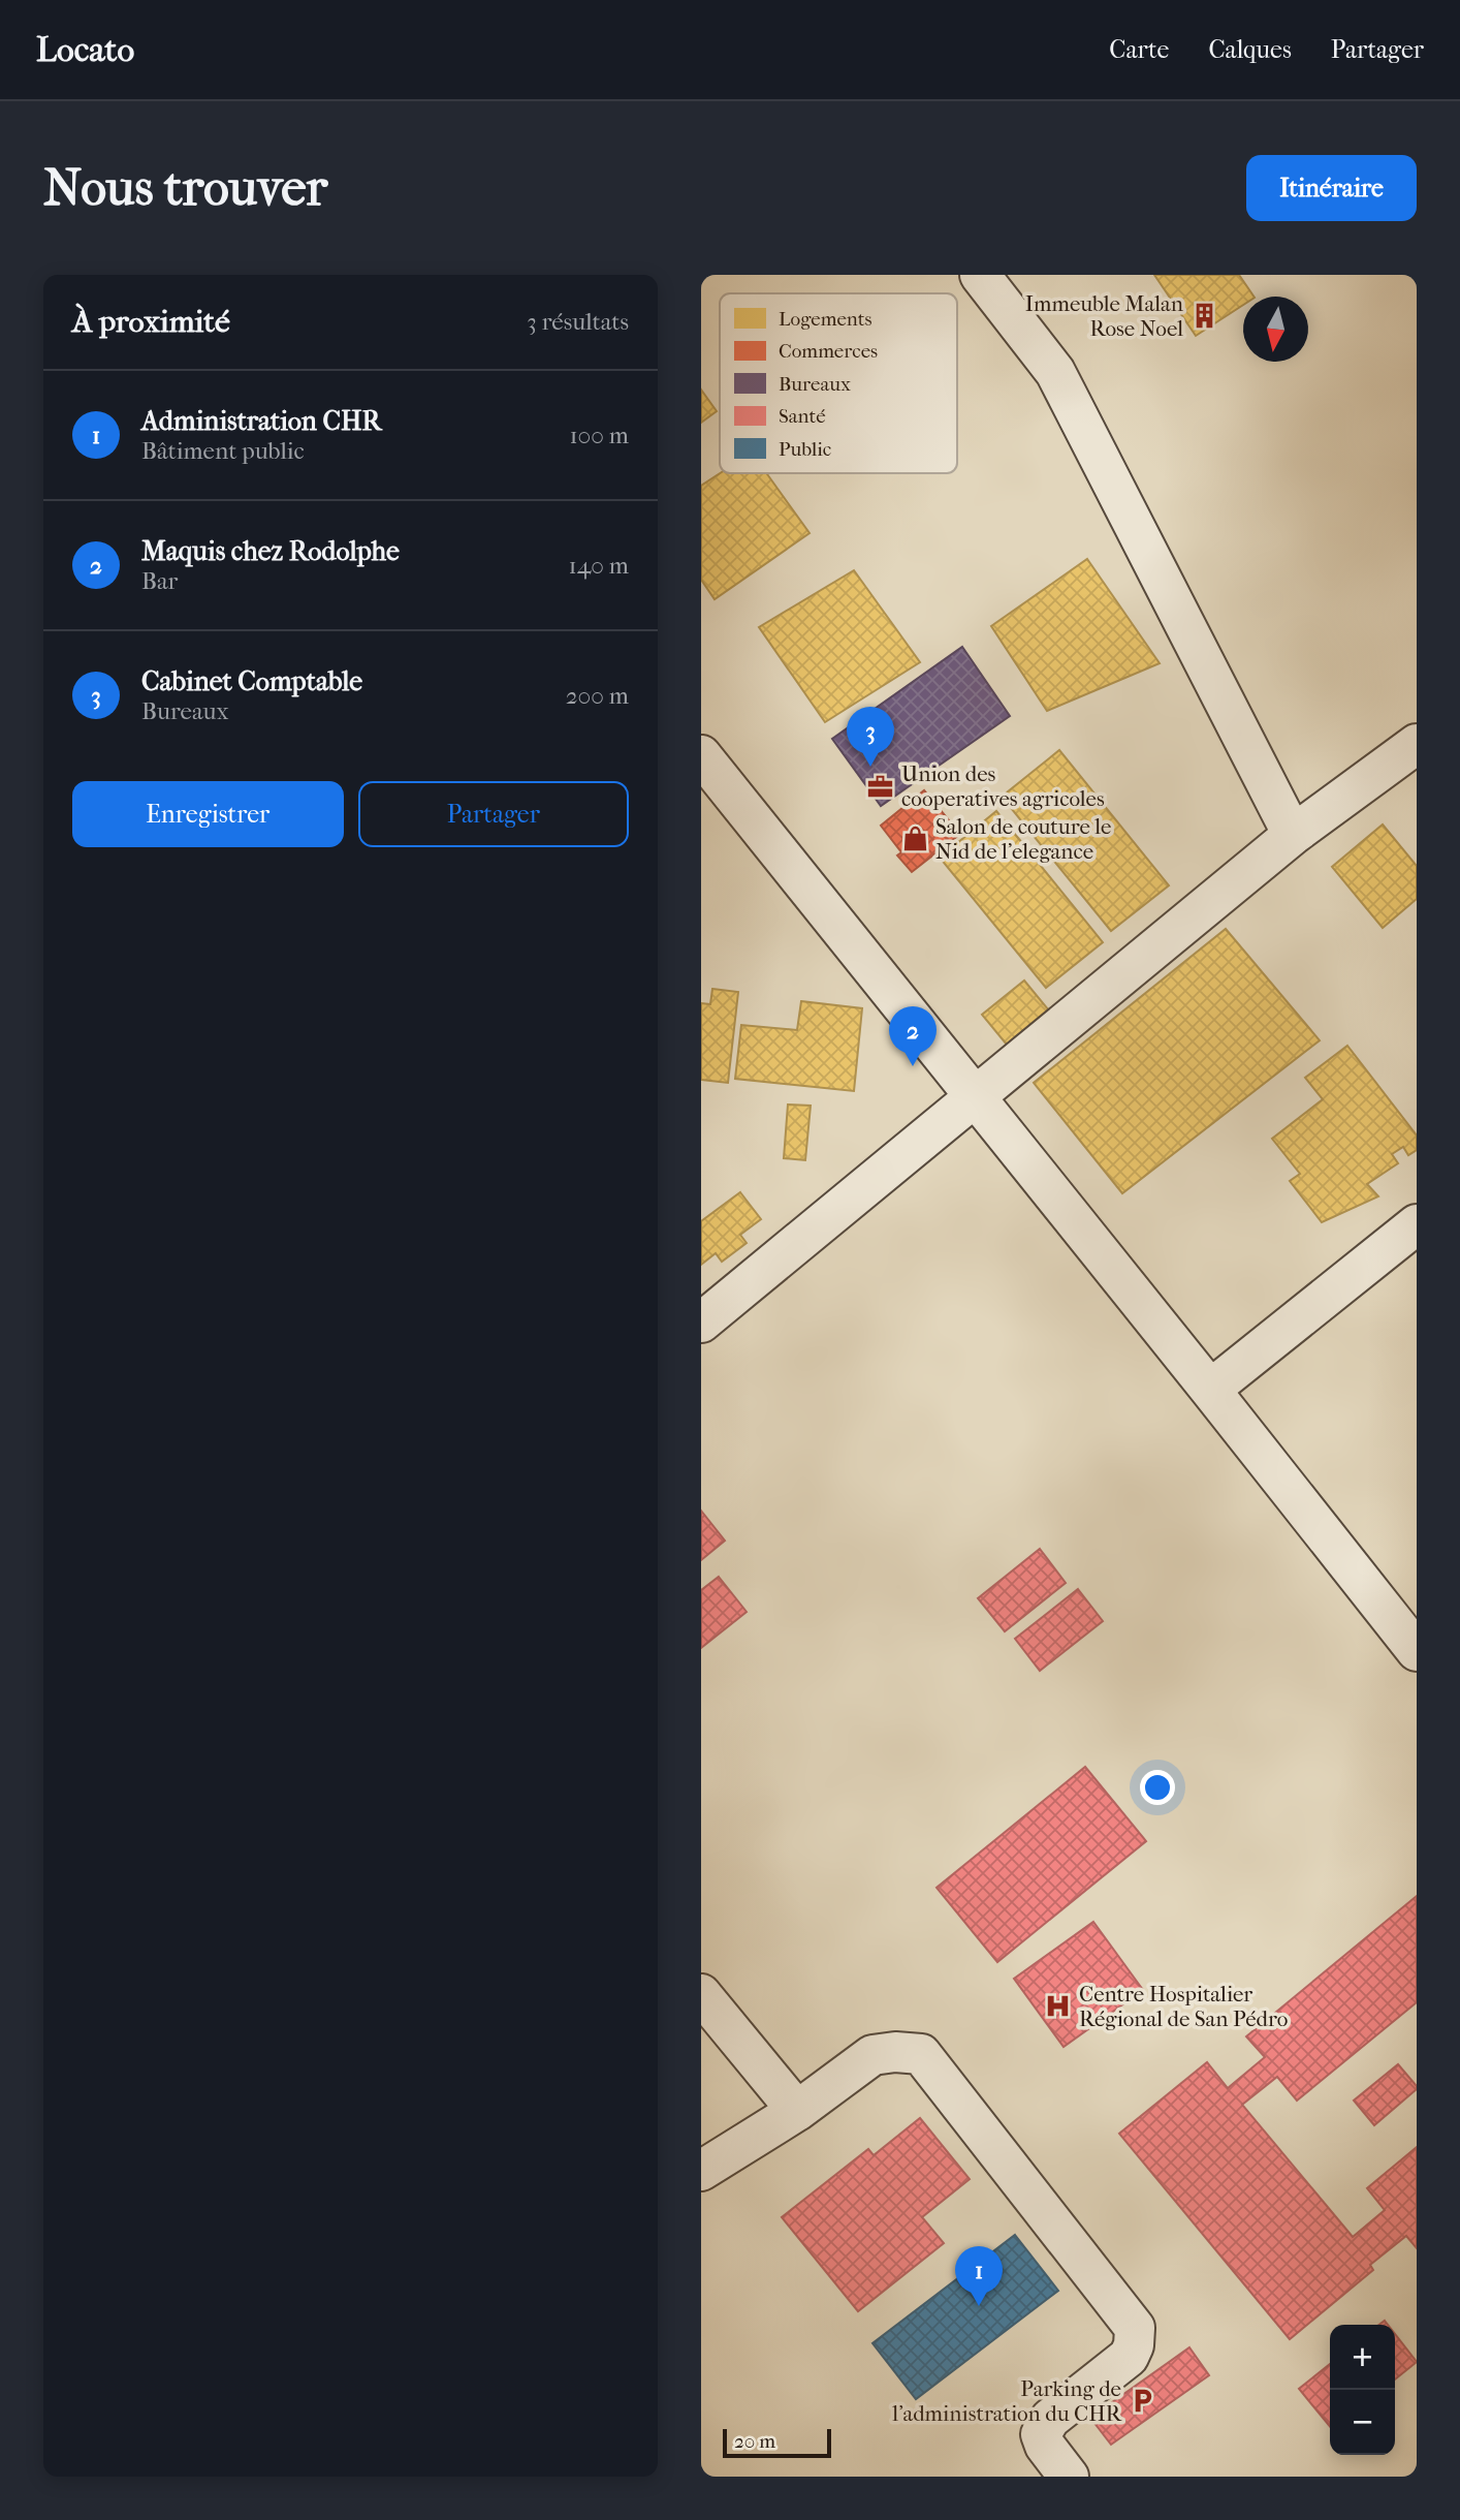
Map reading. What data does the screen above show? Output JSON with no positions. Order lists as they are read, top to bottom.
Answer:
{
  "places": {
    "building": ["Immeuble Malan Rose Noel"],
    "office": ["Union des cooperatives agricoles"],
    "shop": ["Salon de couture le Nid de l'elegance"],
    "hospital": ["Centre Hospitalier Régional de San Pédro"],
    "parking": ["Parking de l'administration du CHR"]
  },
  "legend": [
    "Logements",
    "Commerces",
    "Bureaux",
    "Santé",
    "Public"
  ],
  "scale_bar": "20 m",
  "north": "bottom",
  "page": {
    "header": "Locato",
    "nav": ["Carte", "Calques", "Partager"],
    "buttons": [
      "Itinéraire",
      ["Enregistrer", "Partager"]
    ],
    "title": "Nous trouver",
    "heading": ["À proximité", "3 résultats"],
    "list": [
      {
        "mark": "1",
        "name": "Administration CHR",
        "note": "Bâtiment public",
        "value": "100 m"
      },
      {
        "mark": "2",
        "name": "Maquis chez Rodolphe",
        "note": "Bar",
        "value": "140 m"
      },
      {
        "mark": "3",
        "name": "Cabinet Comptable",
        "note": "Bureaux",
        "value": "200 m"
      }
    ],
    "pins": ["3", "2", "1"],
    "map_buttons": ["+", "−"],
    "scale": "20 m"
  }
}
